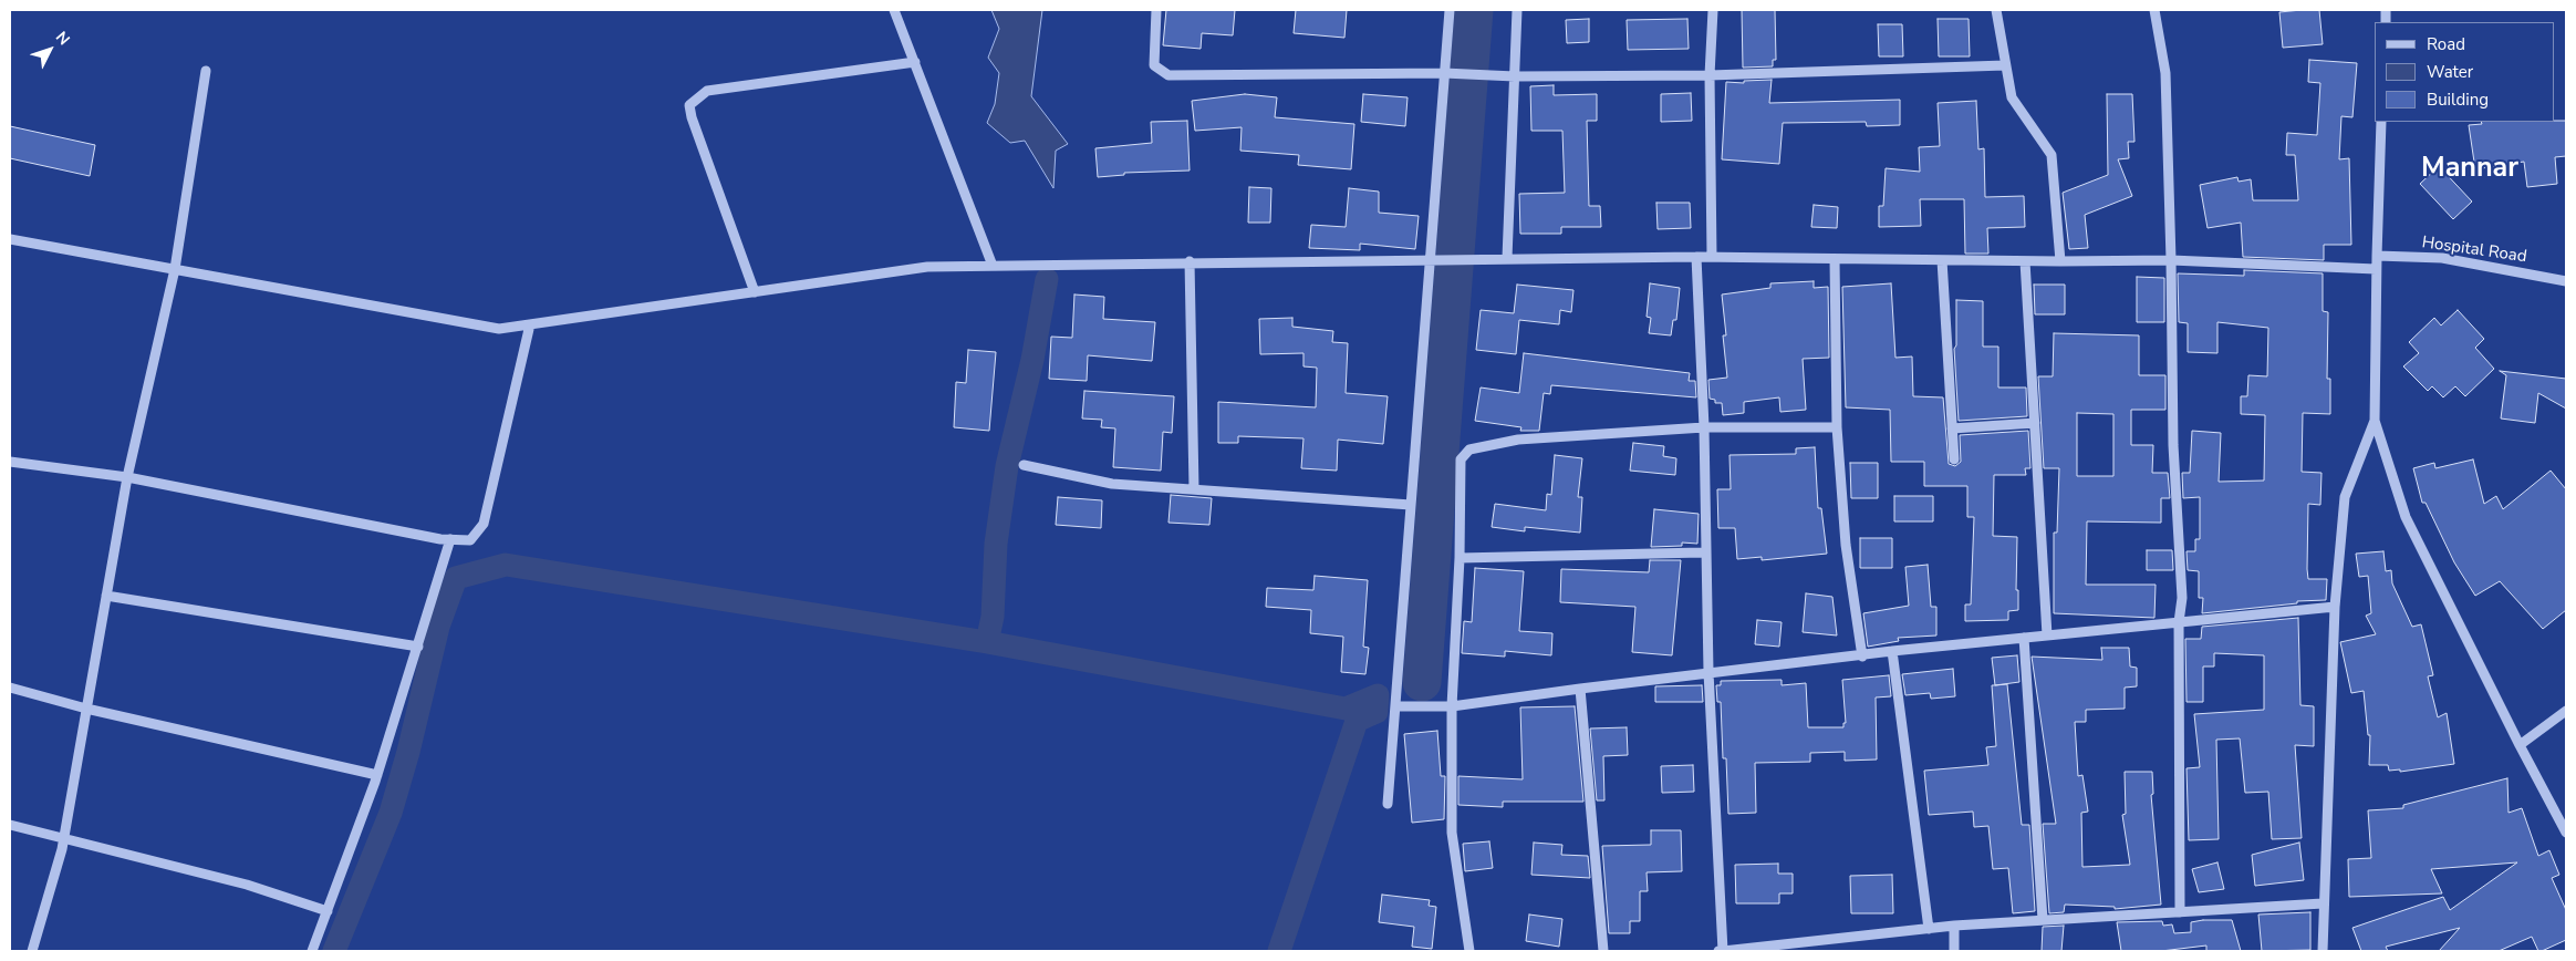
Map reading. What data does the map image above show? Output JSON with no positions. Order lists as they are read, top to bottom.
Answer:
{
  "streets": {
    "street": ["Hospital Road"]
  },
  "districts": ["Mannar"],
  "legend": ["Road", "Water", "Building"],
  "north": "top right"
}
